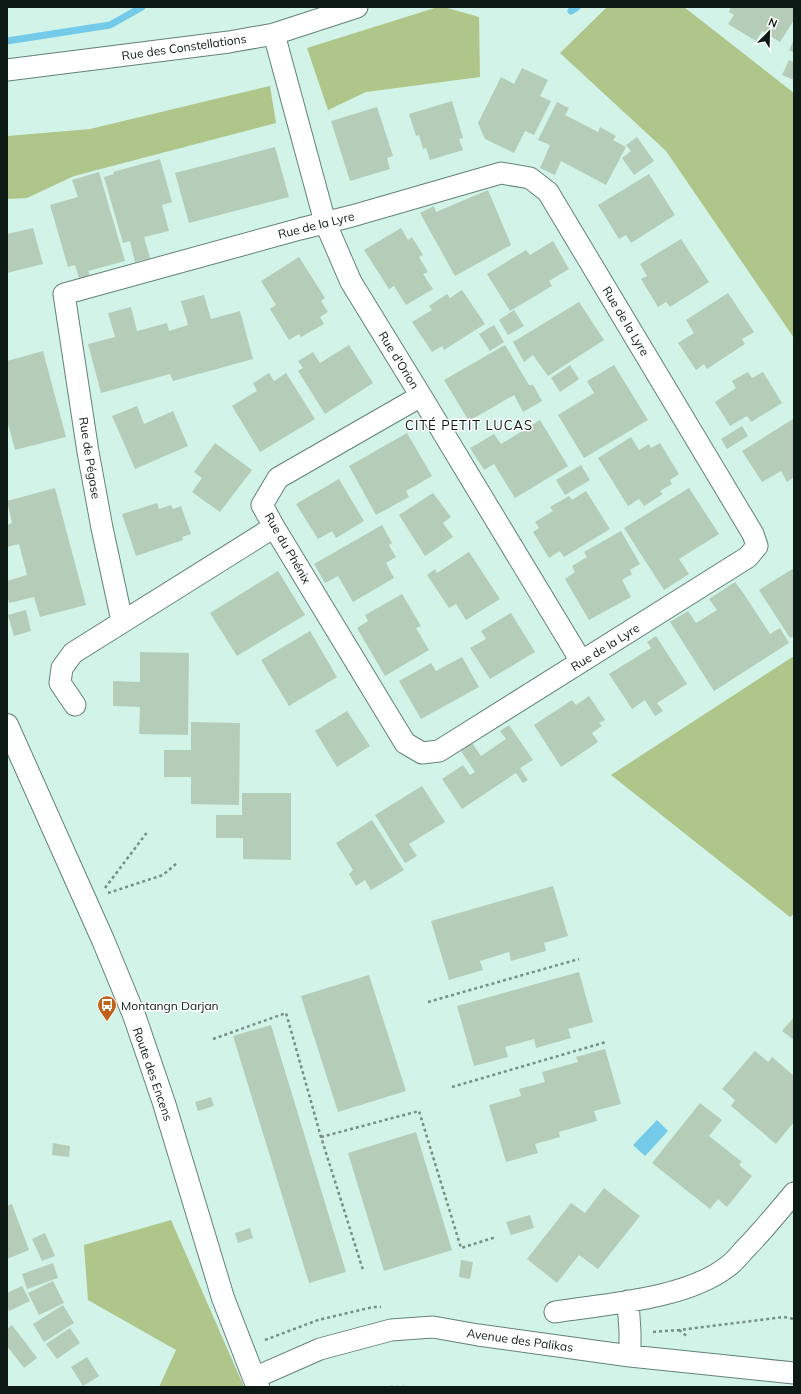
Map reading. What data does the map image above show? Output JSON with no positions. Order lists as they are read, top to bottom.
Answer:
{
  "streets": {
    "street": [
      "Rue des Constellations",
      "Rue de la Lyre",
      "Rue d'Orion",
      "Rue de Pégase",
      "Rue du Phénix",
      "Route des Encens",
      "Avenue des Palikas"
    ]
  },
  "crossings": [
    ["Rue des Constellations", "Rue d'Orion"],
    ["Rue de la Lyre", "Rue d'Orion"],
    ["Rue de la Lyre", "Rue de Pégase"],
    ["Rue de la Lyre", "Rue du Phénix"],
    ["Rue d'Orion", "Rue du Phénix"],
    ["Route des Encens", "Avenue des Palikas"]
  ],
  "districts": ["CITÉ PETIT LUCAS"],
  "places": {
    "bus stop": ["Montangn Darjan"]
  },
  "north": "top right"
}
